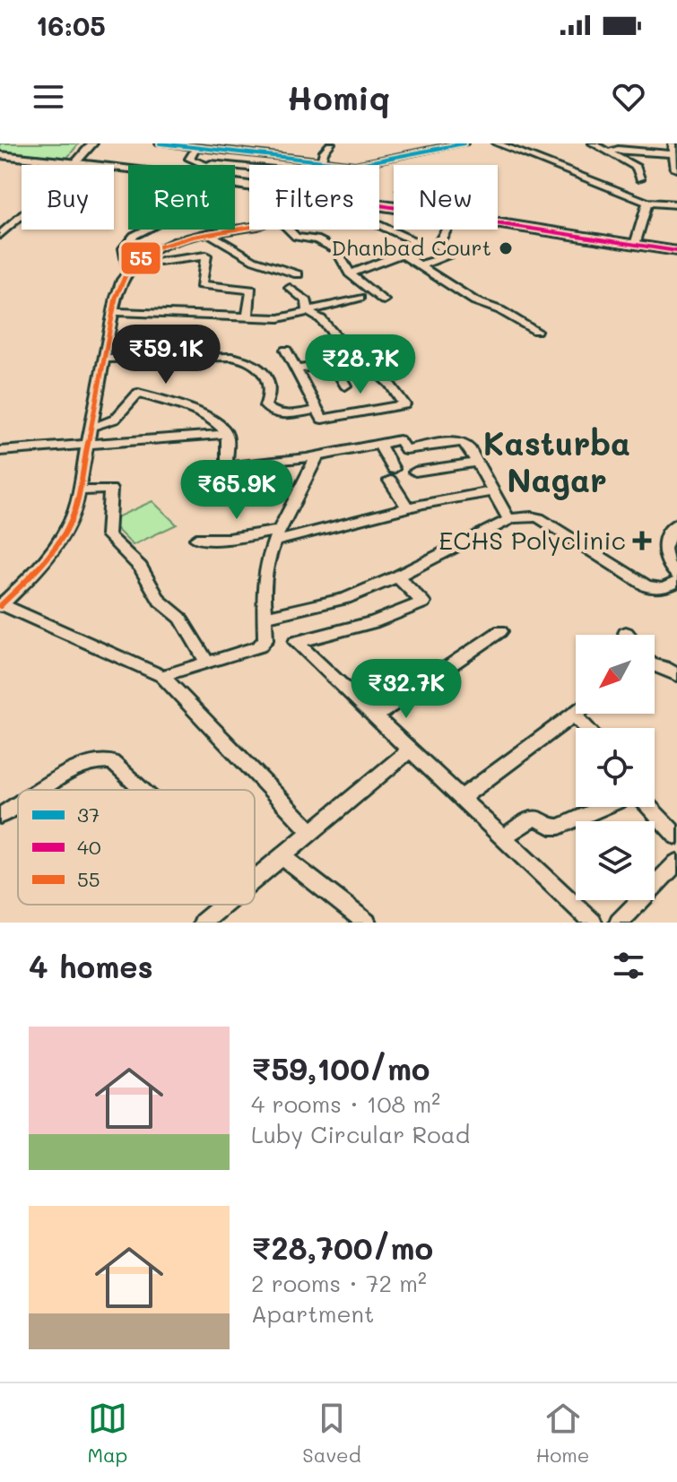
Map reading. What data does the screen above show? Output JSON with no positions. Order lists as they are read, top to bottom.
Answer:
{
  "districts": ["Kasturba Nagar"],
  "places": {
    "other": ["Dhanbad Court"],
    "health": ["ECHS Polyclinic"]
  },
  "lines": ["transit line 37", "transit line 40", "transit line 55"],
  "legend": ["37", "40", "55"],
  "north": "bottom left",
  "page": {
    "status": "16:05",
    "header": "Homiq",
    "chip": [
      "Buy",
      "Rent",
      "Filters",
      "New"
    ],
    "price": [
      "₹59.1K",
      "₹28.7K",
      "₹65.9K",
      "₹32.7K"
    ],
    "heading": "4 homes",
    "list": [
      {
        "name": "₹59,100/mo",
        "note": "4 rooms · 108 m² · Luby Circular Road"
      },
      {
        "name": "₹28,700/mo",
        "note": "2 rooms · 72 m² · Apartment"
      }
    ],
    "tabs": ["Map", "Saved", "Home"]
  }
}
